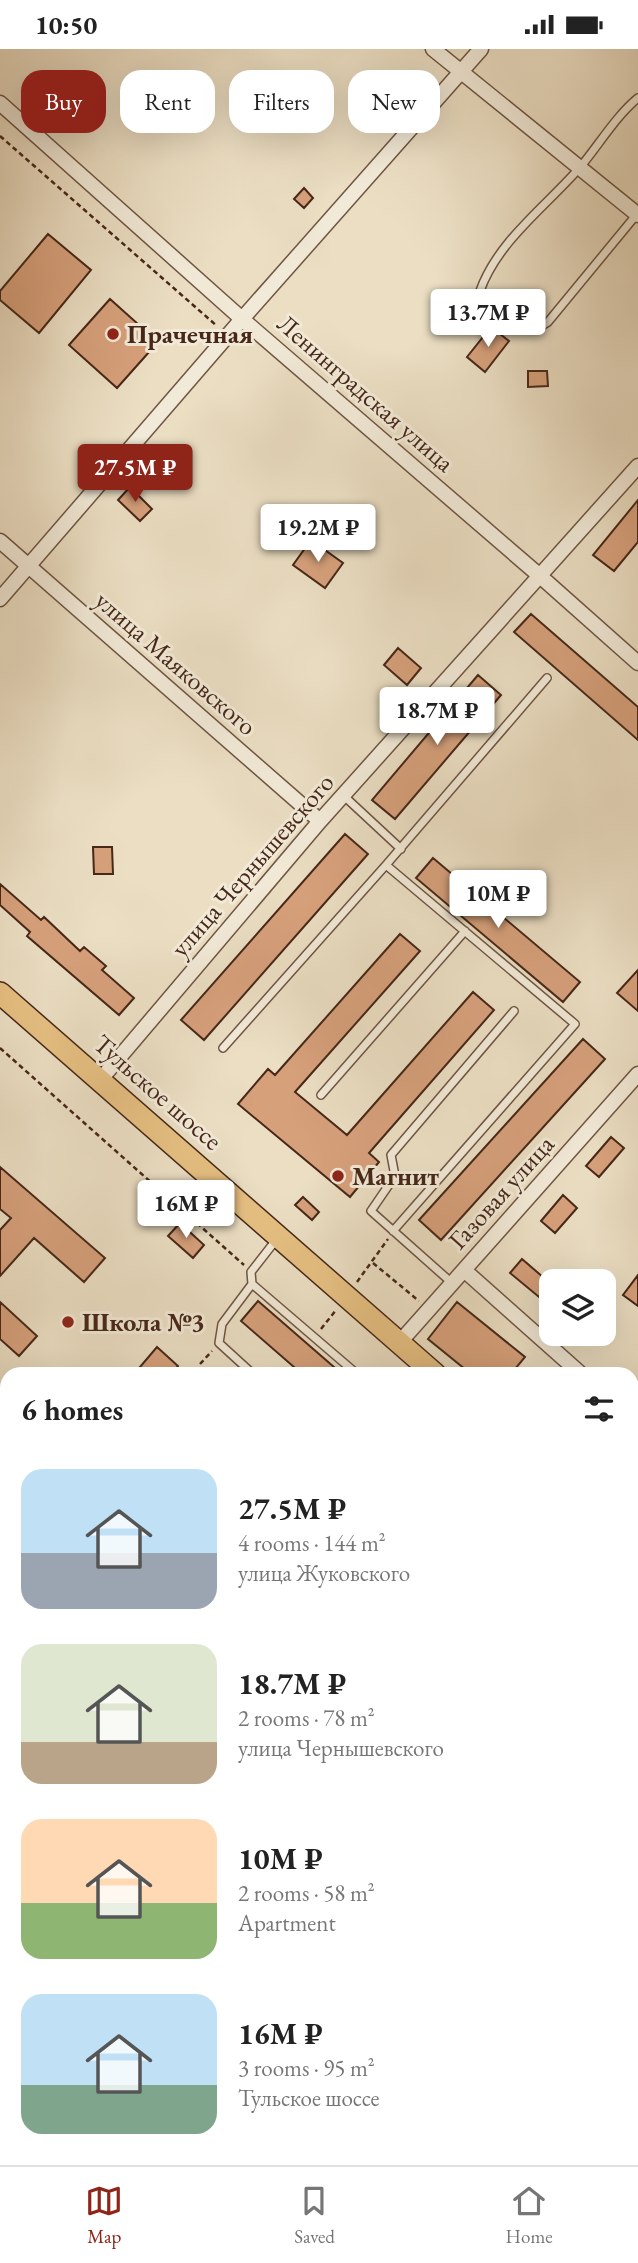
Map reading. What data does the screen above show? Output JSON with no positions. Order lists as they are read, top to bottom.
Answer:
{
  "streets": {
    "main road": ["Тульское шоссе"],
    "street": [
      "Ленинградская улица",
      "улица Маяковского",
      "улица Чернышевского",
      "Газовая улица"
    ]
  },
  "crossings": [
    ["Ленинградская улица", "улица Чернышевского"],
    ["улица Маяковского", "улица Чернышевского"],
    ["улица Чернышевского", "Тульское шоссе"],
    ["Тульское шоссе", "Газовая улица"]
  ],
  "places": ["Прачечная", "Магнит", "Школа №3"],
  "page": {
    "status": "10:50",
    "chip": [
      "Buy",
      "Rent",
      "Filters",
      "New"
    ],
    "price": [
      "13.7M ₽",
      "27.5M ₽",
      "19.2M ₽",
      "18.7M ₽",
      "10M ₽",
      "16M ₽"
    ],
    "heading": "6 homes",
    "list": [
      {
        "name": "27.5M ₽",
        "note": "4 rooms · 144 m² · улица Жуковского"
      },
      {
        "name": "18.7M ₽",
        "note": "2 rooms · 78 m² · улица Чернышевского"
      },
      {
        "name": "10M ₽",
        "note": "2 rooms · 58 m² · Apartment"
      },
      {
        "name": "16M ₽",
        "note": "3 rooms · 95 m² · Тульское шоссе"
      }
    ],
    "tabs": ["Map", "Saved", "Home"]
  }
}
